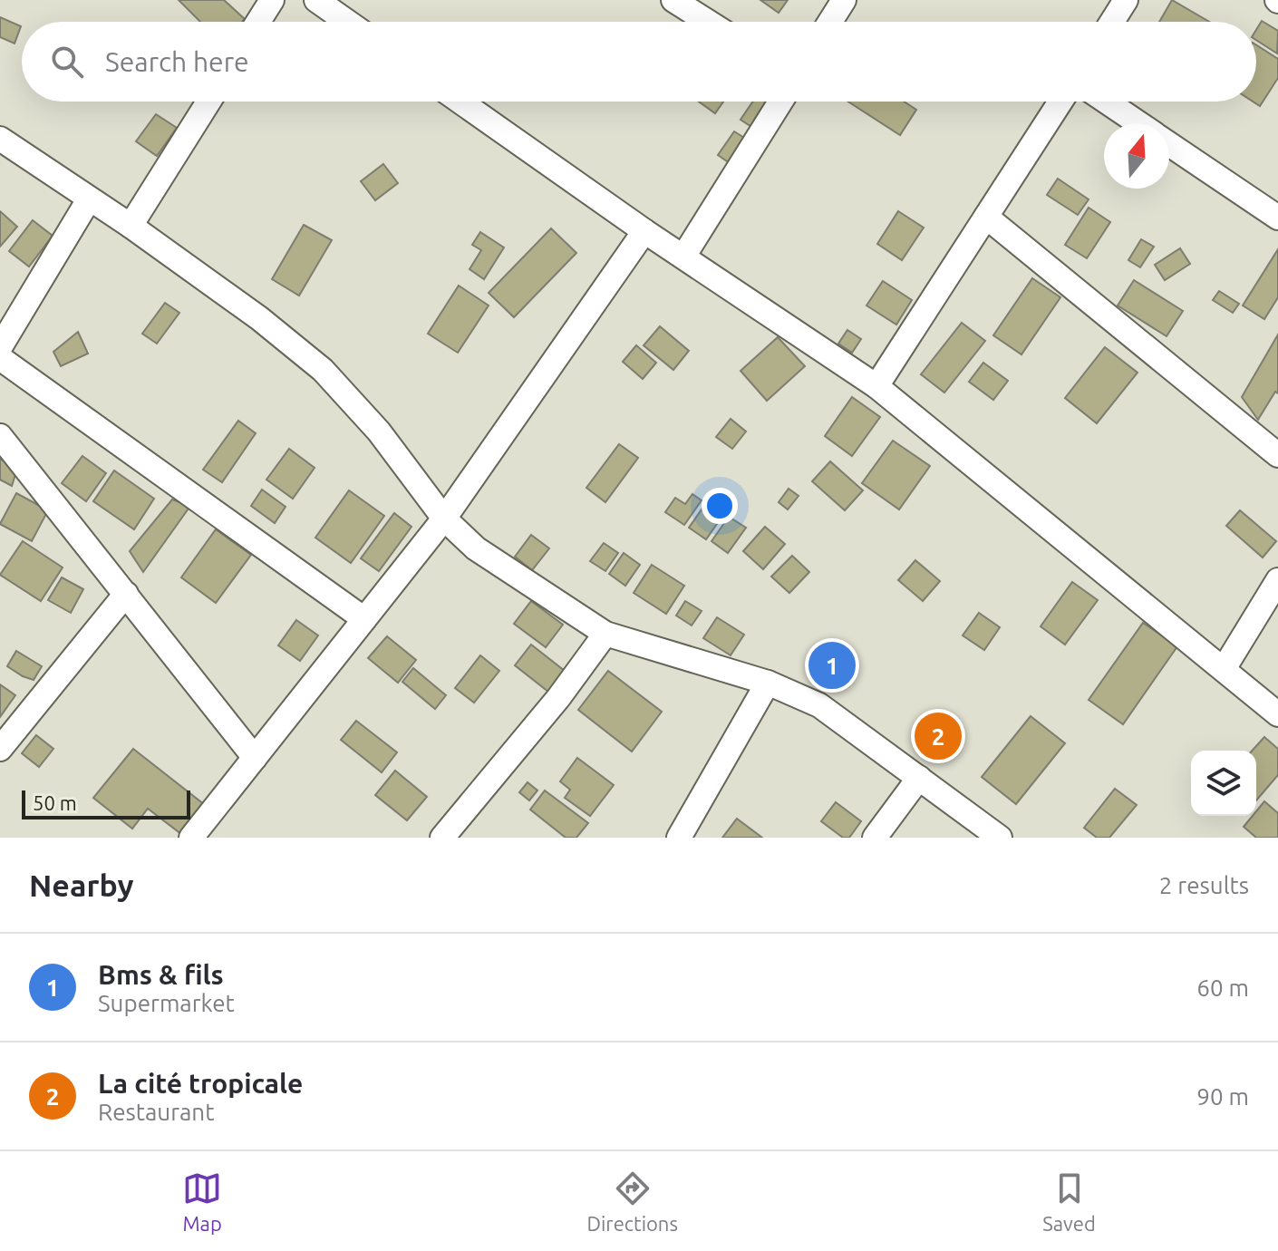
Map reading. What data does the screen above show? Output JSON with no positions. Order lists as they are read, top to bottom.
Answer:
{
  "scale_bar": "50 m",
  "north": "top",
  "page": {
    "search": "Search here",
    "pins": ["1", "2"],
    "scale": "50 m",
    "heading": ["Nearby", "2 results"],
    "list": [
      {
        "mark": "1",
        "name": "Bms & fils",
        "note": "Supermarket",
        "value": "60 m"
      },
      {
        "mark": "2",
        "name": "La cité tropicale",
        "note": "Restaurant",
        "value": "90 m"
      }
    ],
    "nav": ["Map", "Directions", "Saved"]
  }
}
